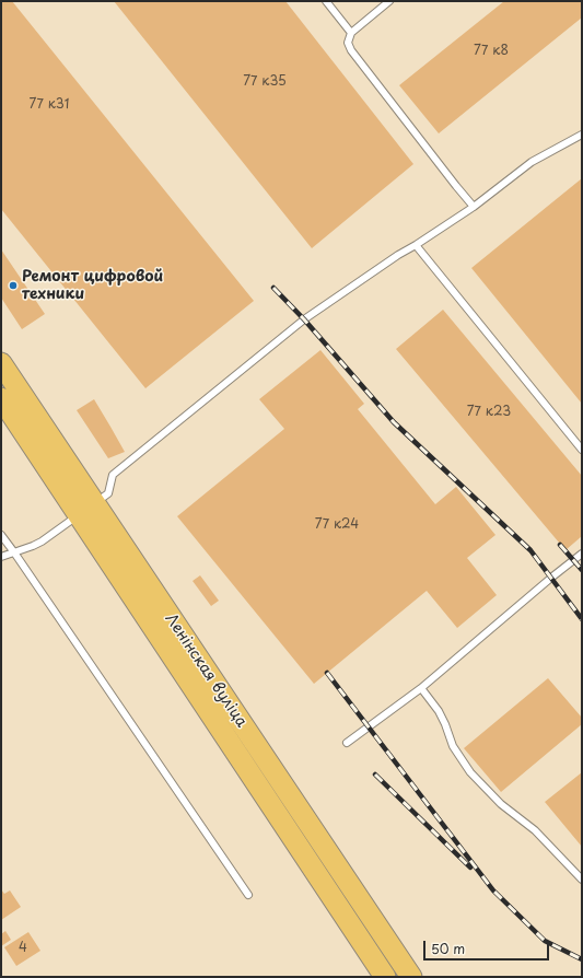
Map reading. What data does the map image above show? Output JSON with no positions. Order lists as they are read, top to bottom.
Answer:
{
  "streets": {
    "main road": ["Ленінская вуліца"]
  },
  "places": ["Ремонт цифровой техники"],
  "house_numbers": [
    "77 к8",
    "77 к35",
    "77 к31",
    "77 к23",
    "77 к24",
    "4"
  ],
  "scale_bar": "50 m"
}
